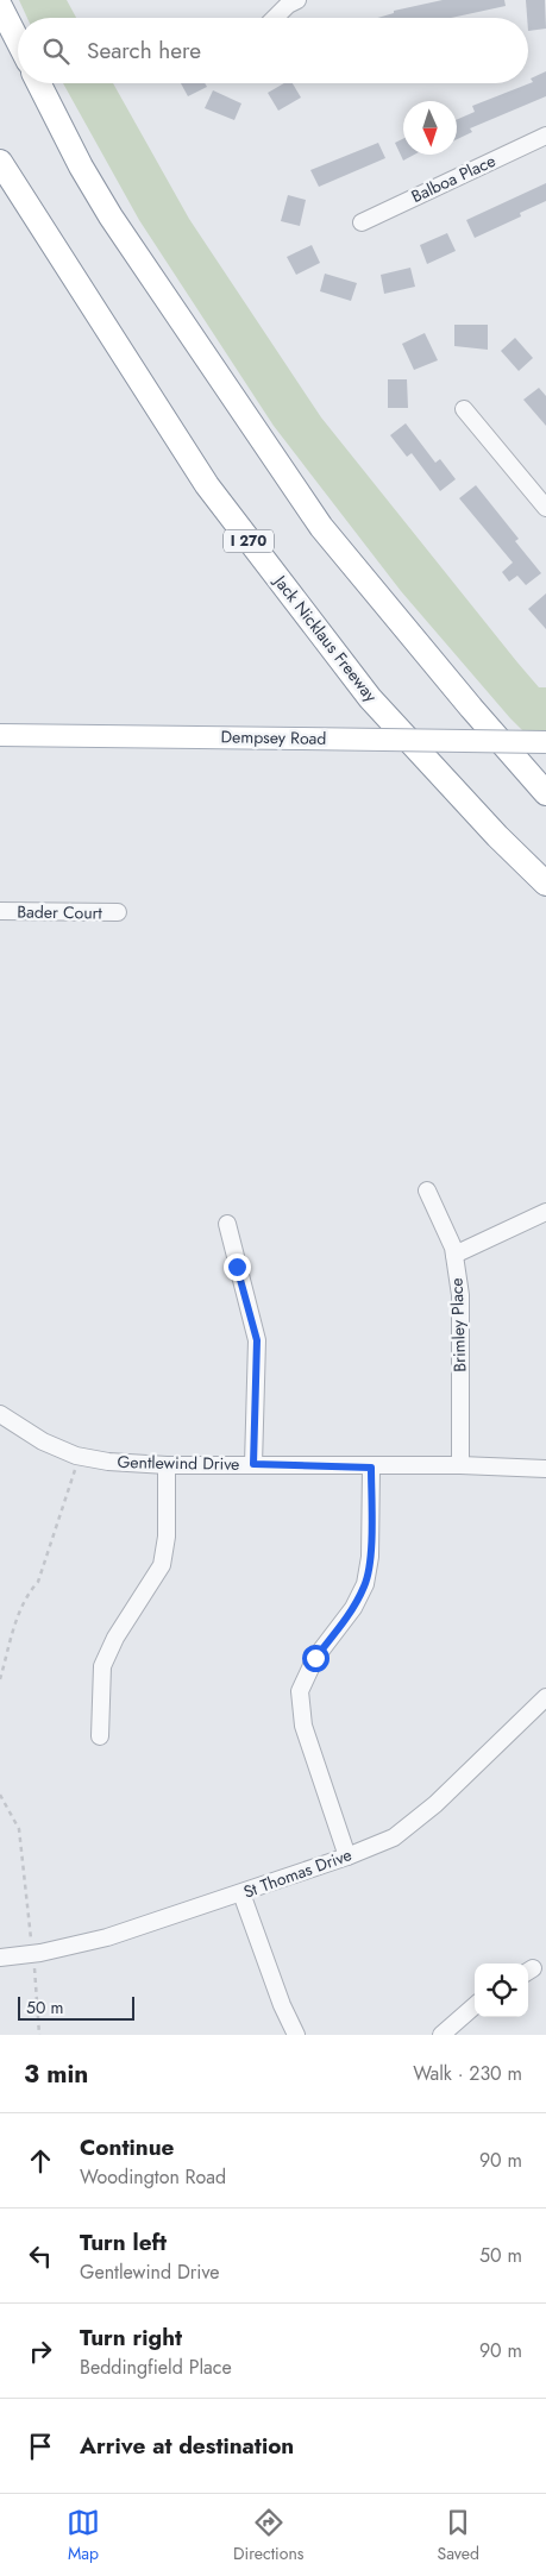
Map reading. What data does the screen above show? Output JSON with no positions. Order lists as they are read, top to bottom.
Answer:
{
  "streets": {
    "highway": ["I 270", "Jack Nicklaus Freeway"],
    "main road": ["Dempsey Road"],
    "street": [
      "Balboa Place",
      "Bader Court",
      "Brimley Place",
      "Gentlewind Drive",
      "St Thomas Drive"
    ]
  },
  "crossings": [
    ["Brimley Place", "Gentlewind Drive"]
  ],
  "scale_bar": "50 m",
  "north": "bottom",
  "page": {
    "search": "Search here",
    "scale": "50 m",
    "heading": ["3 min", "Walk · 230 m"],
    "list": [
      ["Continue", "Woodington Road", "90 m"],
      ["Turn left", "Gentlewind Drive", "50 m"],
      ["Turn right", "Beddingfield Place", "90 m"],
      "Arrive at destination"
    ],
    "nav": ["Map", "Directions", "Saved"]
  }
}
